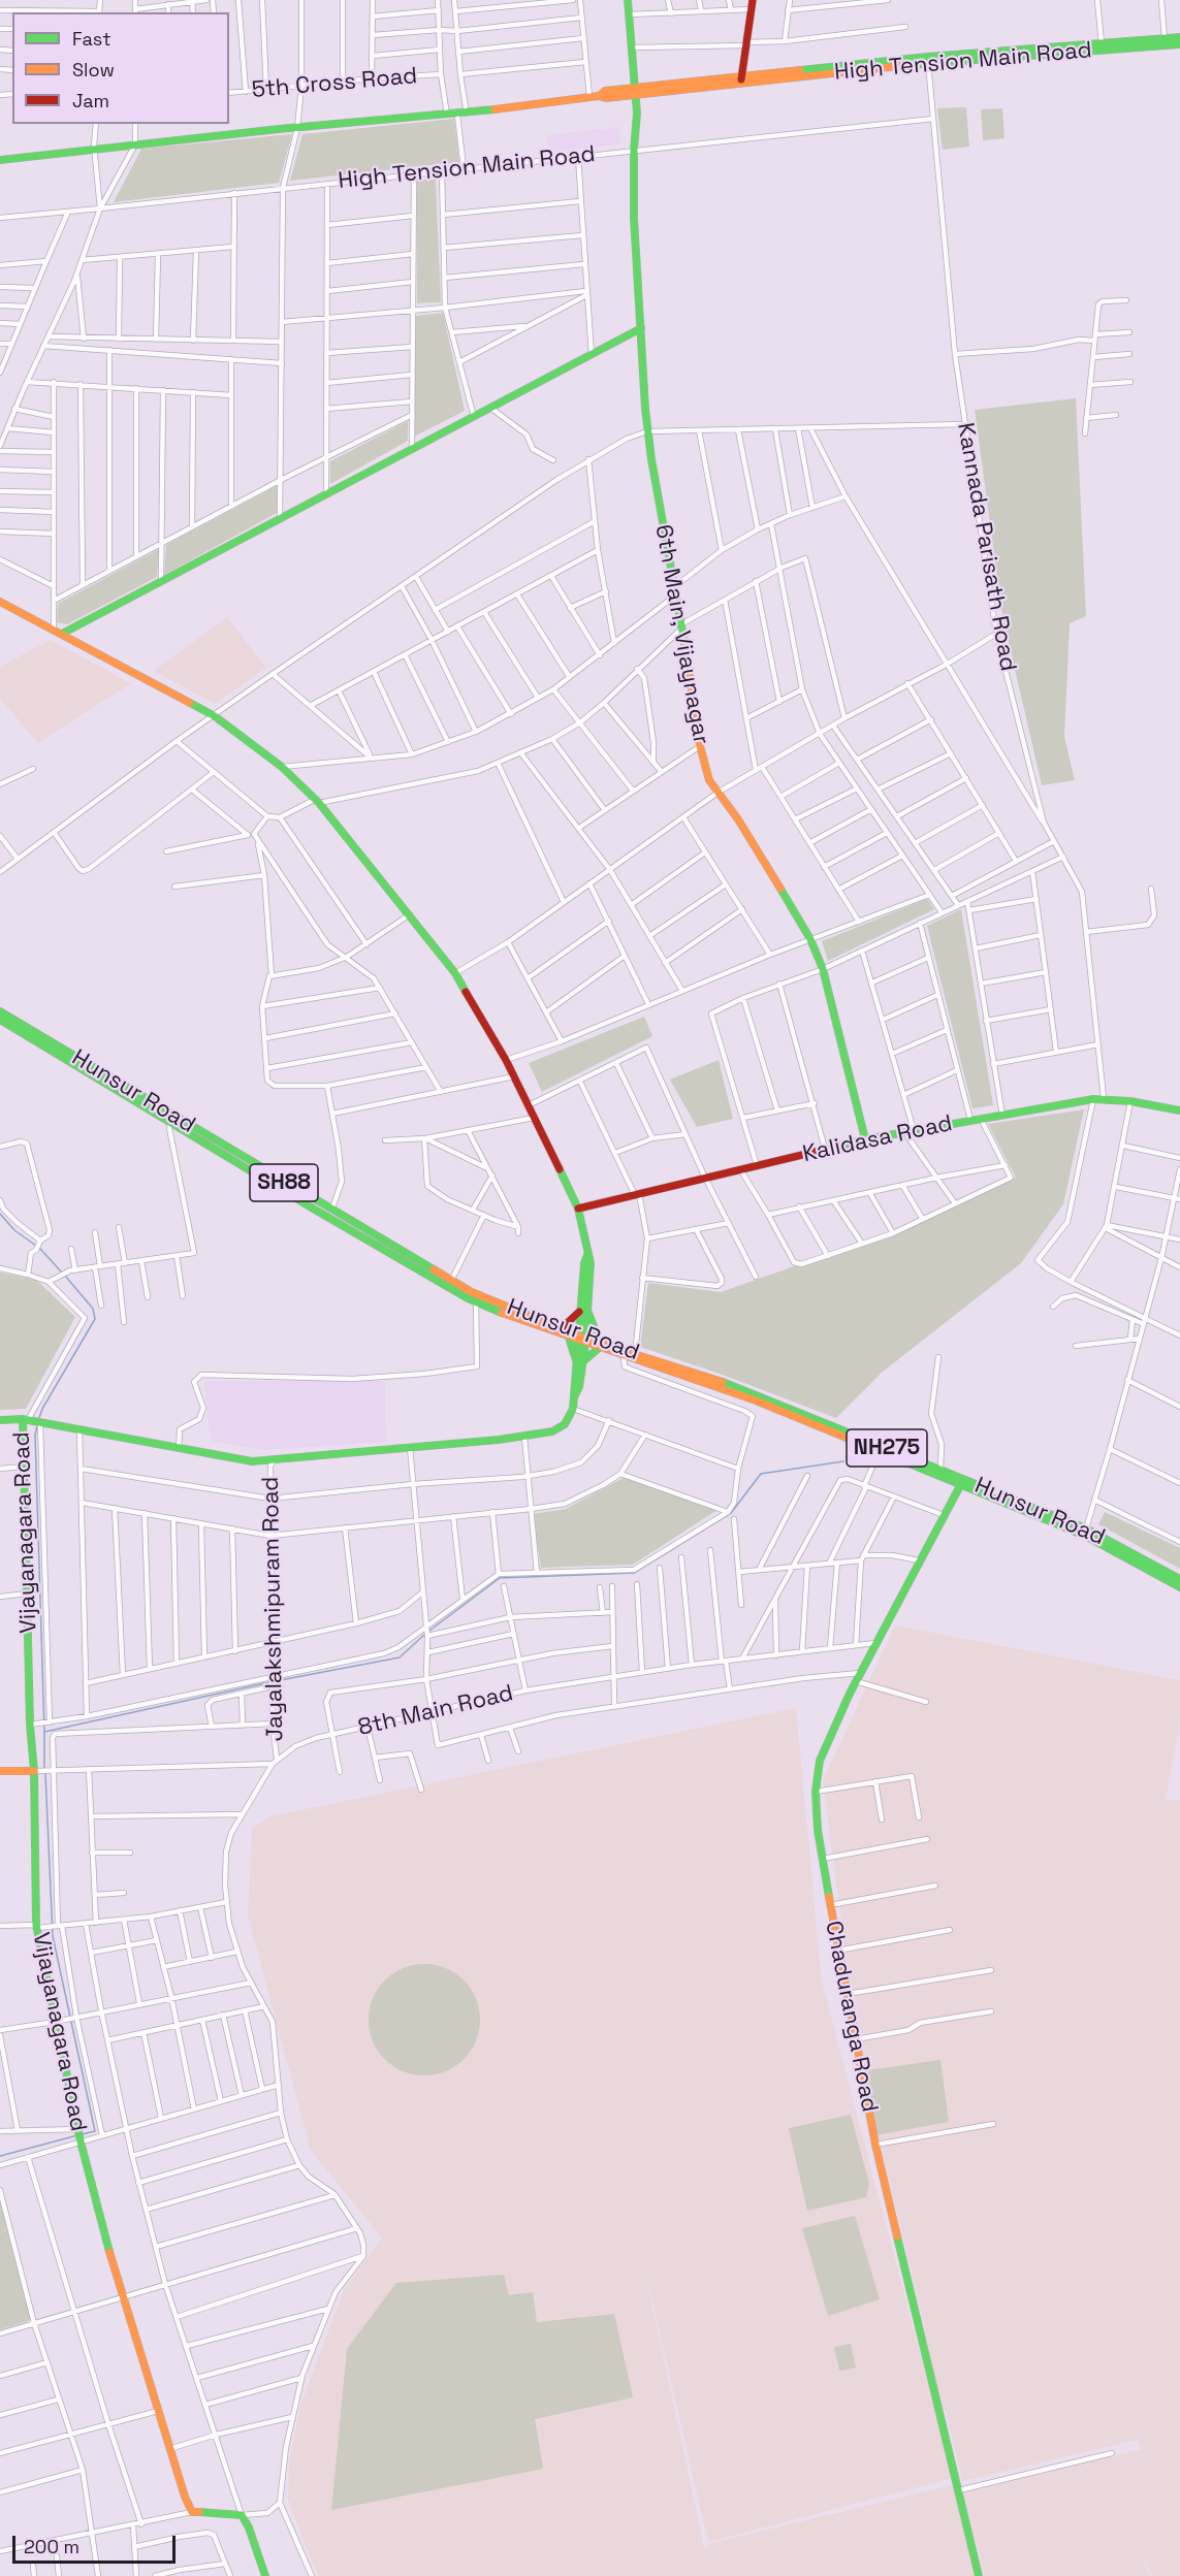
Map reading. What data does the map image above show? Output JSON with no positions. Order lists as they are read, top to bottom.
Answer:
{
  "streets": {
    "street": [
      "High Tension Main Road",
      "5th Cross Road",
      "Kannada Parisath Road",
      "6th Main, Vijaynagar",
      "Hunsur Road",
      "Kalidasa Road",
      "SH88",
      "NH275",
      "Vijayanagara Road",
      "Jayalakshmipuram Road",
      "8th Main Road",
      "Chaduranga Road"
    ]
  },
  "crossings": [
    ["High Tension Main Road", "Kannada Parisath Road"],
    ["High Tension Main Road", "6th Main, Vijaynagar"],
    ["Kannada Parisath Road", "Kalidasa Road"],
    ["6th Main, Vijaynagar", "Kalidasa Road"],
    ["Hunsur Road", "Chaduranga Road"],
    ["Vijayanagara Road", "Jayalakshmipuram Road"],
    ["Vijayanagara Road", "8th Main Road"],
    ["Jayalakshmipuram Road", "8th Main Road"],
    ["8th Main Road", "Chaduranga Road"]
  ],
  "legend": ["Fast", "Slow", "Jam"],
  "scale_bar": "200 m"
}
